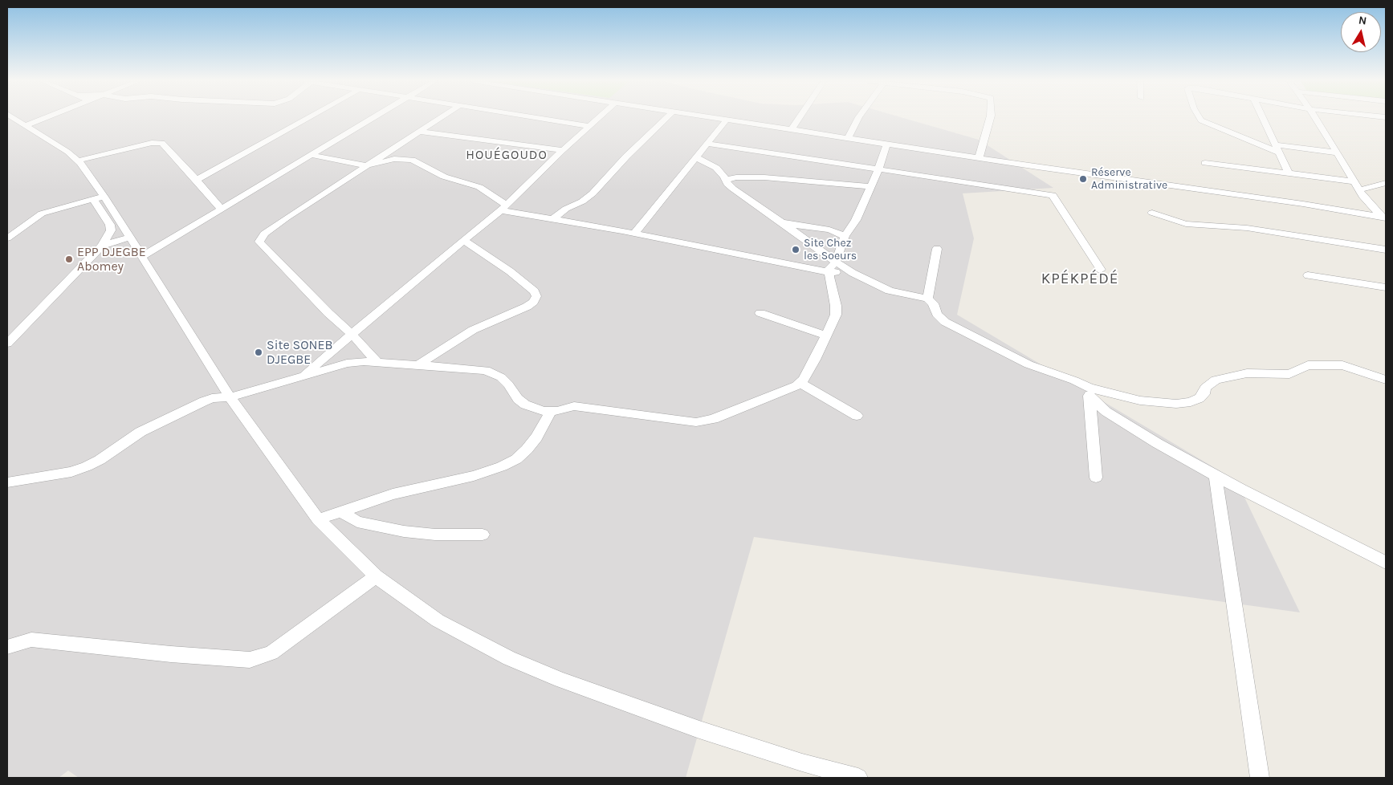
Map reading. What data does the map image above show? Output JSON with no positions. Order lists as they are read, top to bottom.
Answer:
{
  "districts": ["HOUÉGOUDO", "KPÉKPÉDÉ"],
  "places": [
    "Réserve Administrative",
    "Site Chez les Soeurs",
    "EPP DJEGBE Abomey",
    "Site SONEB DJEGBE"
  ],
  "north": "top"
}
